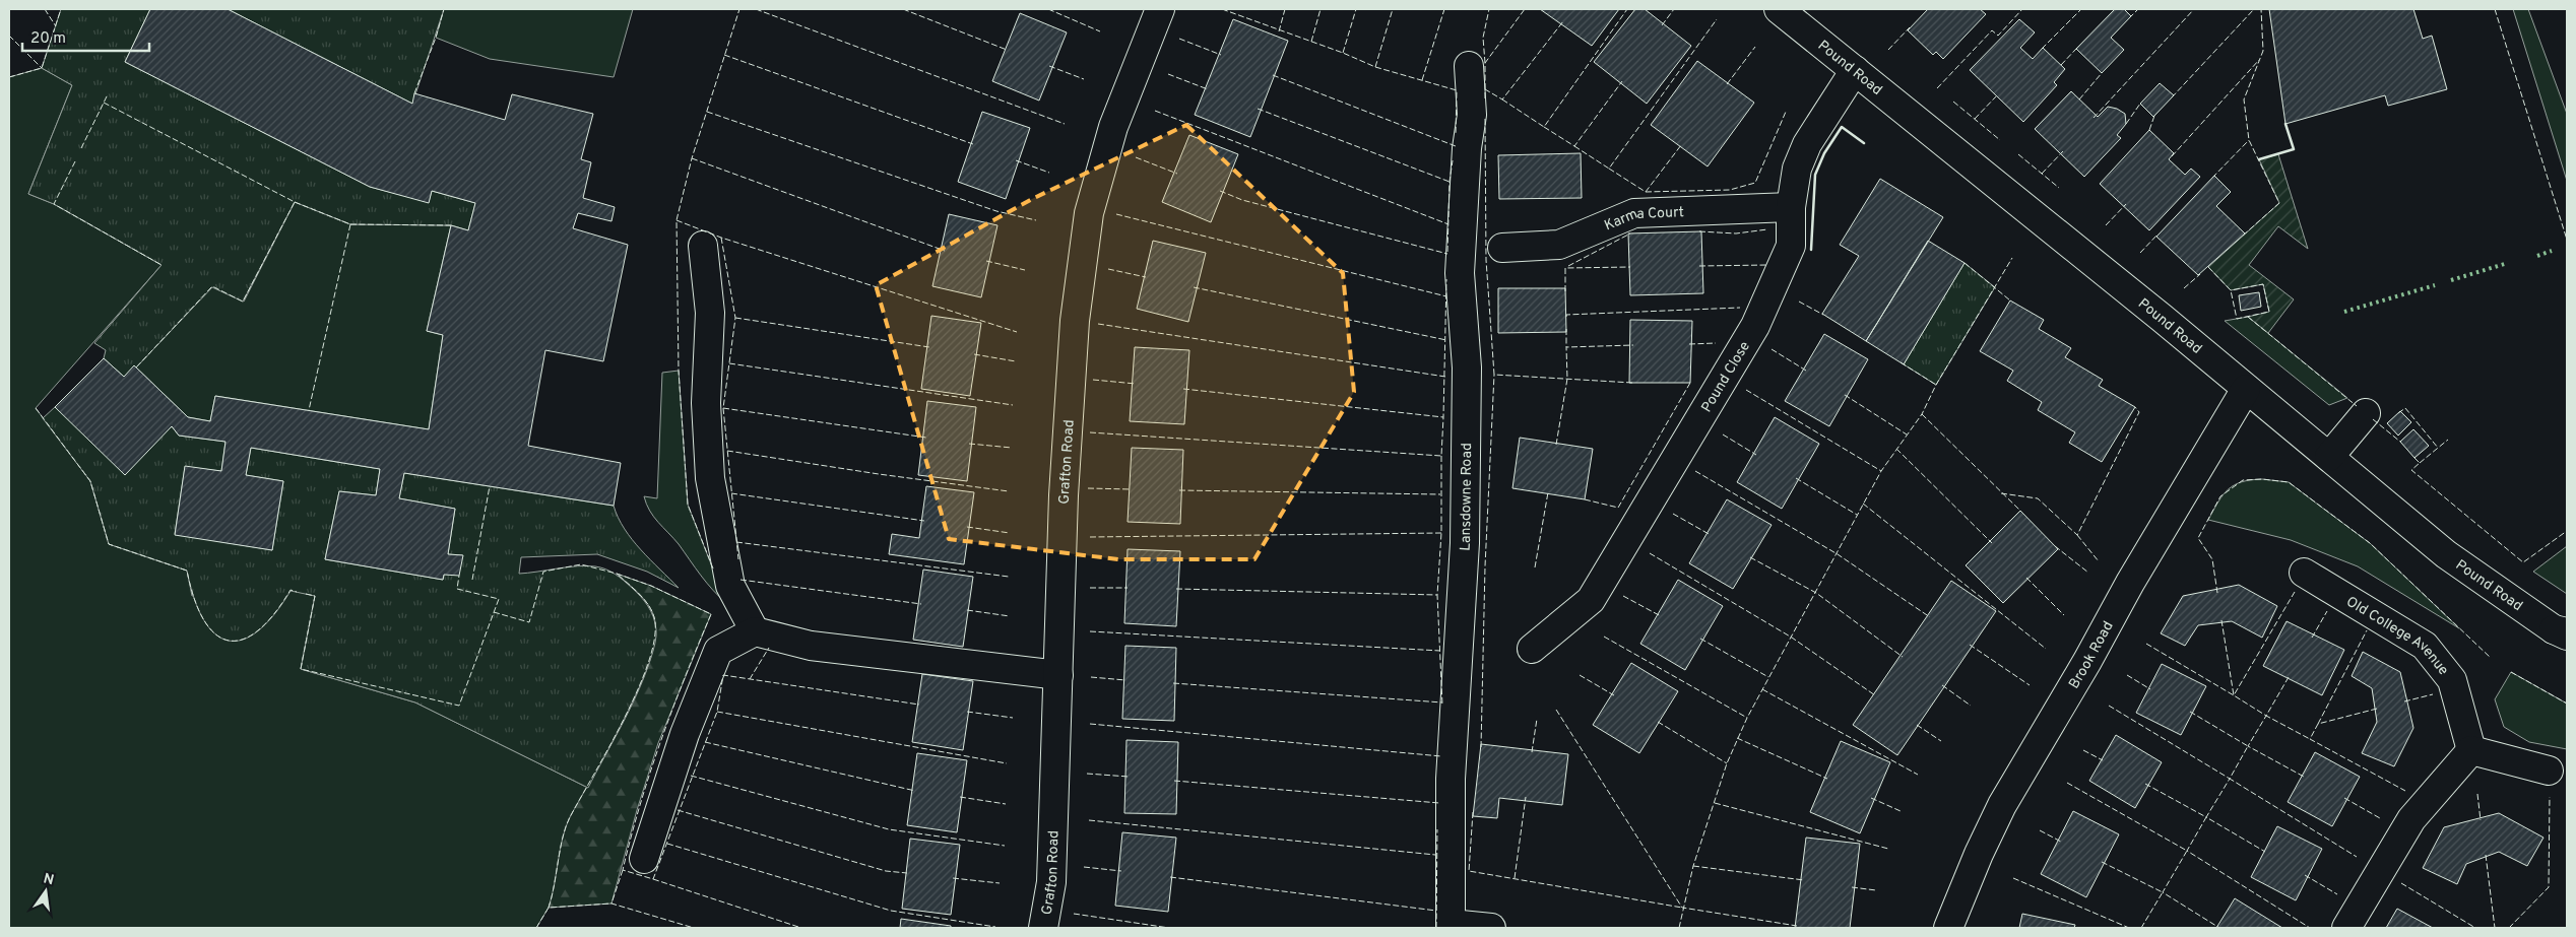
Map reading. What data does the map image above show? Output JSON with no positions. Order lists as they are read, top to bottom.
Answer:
{
  "streets": {
    "street": [
      "Pound Road",
      "Karma Court",
      "Pound Close",
      "Grafton Road",
      "Lansdowne Road",
      "Old College Avenue",
      "Brook Road"
    ]
  },
  "crossings": [
    ["Pound Road", "Pound Close"],
    ["Pound Road", "Brook Road"],
    ["Karma Court", "Pound Close"]
  ],
  "scale_bar": "20 m",
  "north": "top"
}
